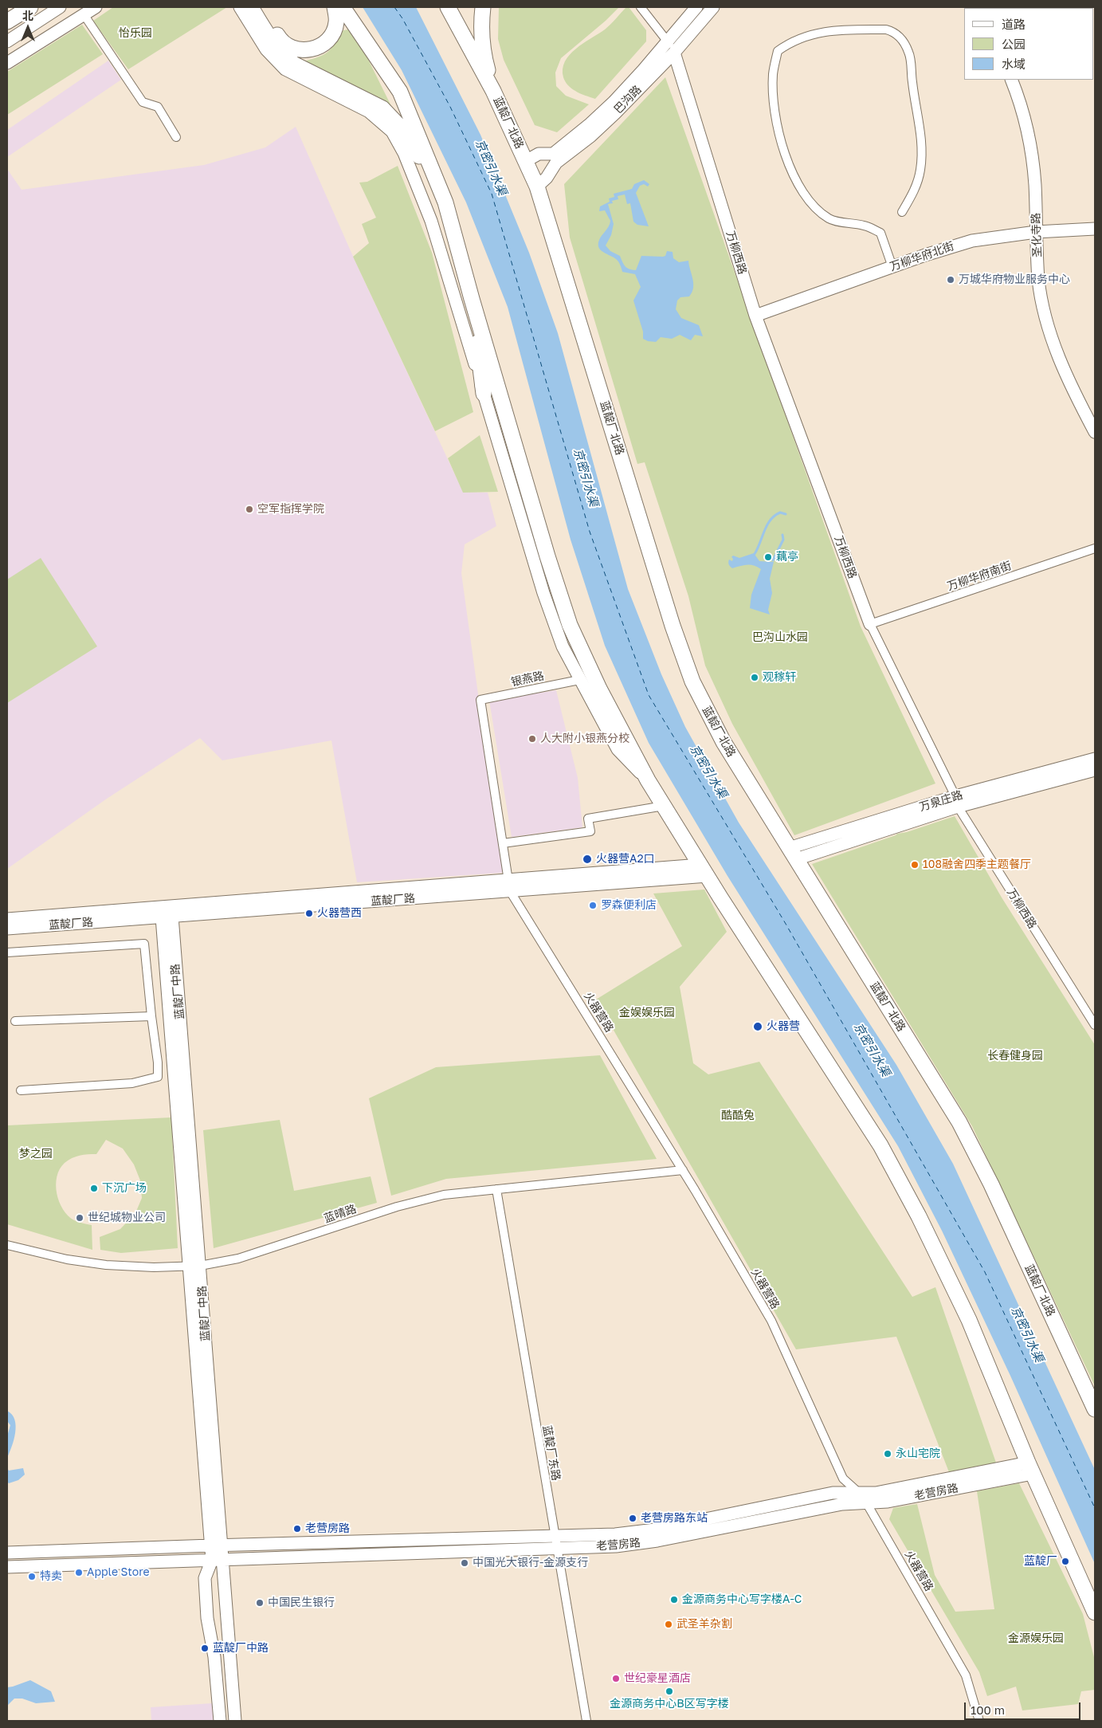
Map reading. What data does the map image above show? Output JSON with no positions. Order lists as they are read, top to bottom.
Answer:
{
  "streets": {
    "highway": ["蓝靛厂北路"],
    "street": [
      "巴沟路",
      "圣化寺路",
      "万柳西路",
      "万柳华府北街",
      "万柳华府南街",
      "银燕路",
      "万泉庄路",
      "蓝靛厂路",
      "蓝靛厂中路",
      "火器营路",
      "蓝晴路",
      "蓝靛厂东路",
      "老营房路"
    ]
  },
  "crossings": [
    ["巴沟路", "蓝靛厂北路"],
    ["巴沟路", "万柳西路"],
    ["蓝靛厂北路", "万泉庄路"],
    ["圣化寺路", "万柳华府北街"],
    ["万柳西路", "万柳华府北街"],
    ["万柳西路", "万柳华府南街"],
    ["万柳西路", "万泉庄路"],
    ["银燕路", "火器营路"],
    ["蓝靛厂路", "蓝靛厂中路"],
    ["蓝靛厂路", "火器营路"],
    ["蓝靛厂中路", "蓝晴路"],
    ["蓝靛厂中路", "老营房路"],
    ["火器营路", "蓝晴路"],
    ["火器营路", "老营房路"],
    ["蓝晴路", "蓝靛厂东路"],
    ["蓝靛厂东路", "老营房路"]
  ],
  "water": ["京密引水渠"],
  "parks": [
    "怡乐园",
    "巴沟山水园",
    "金娱娱乐园",
    "长春健身园",
    "酷酷兔",
    "梦之园",
    "金源娱乐园"
  ],
  "places": [
    "万城华府物业服务中心",
    "空军指挥学院",
    "藕亭",
    "观稼轩",
    "人大附小银燕分校",
    "火器营A2口",
    "108融舍四季主题餐厅",
    "罗森便利店",
    "火器营西",
    "火器营",
    "下沉广场",
    "世纪城物业公司",
    "永山宅院",
    "老营房路东站",
    "老营房路",
    "蓝靛厂",
    "中国光大银行-金源支行",
    "Apple Store",
    "特卖",
    "金源商务中心写字楼A-C",
    "中国民生银行",
    "武圣羊杂割",
    "蓝靛厂中路",
    "世纪豪星酒店",
    "金源商务中心B区写字楼"
  ],
  "legend": ["道路", "公园", "水域"],
  "scale_bar": "100 m",
  "north": "top"
}
